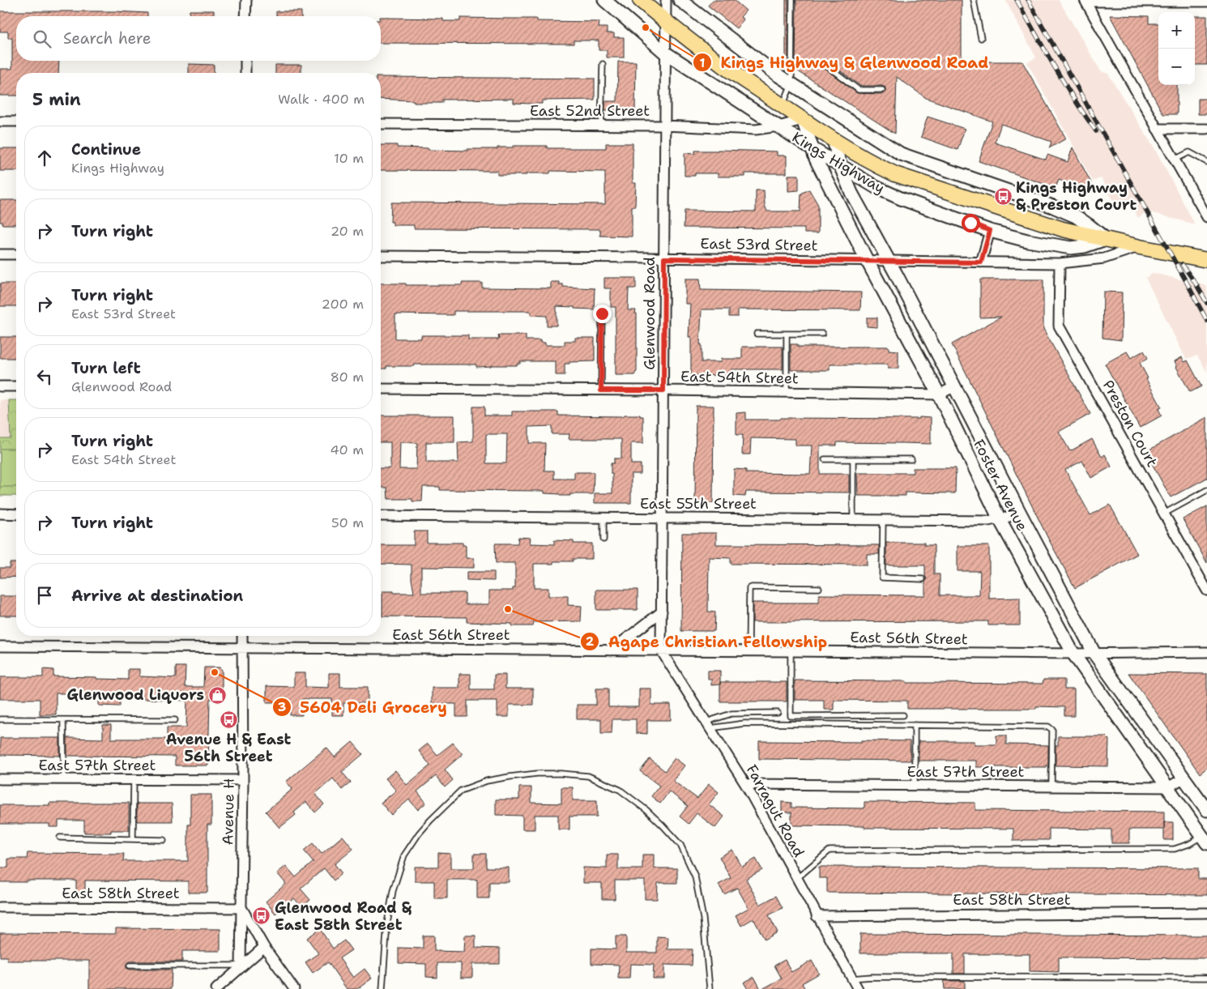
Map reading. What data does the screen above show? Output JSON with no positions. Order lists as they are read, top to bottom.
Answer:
{
  "streets": {
    "main road": ["Kings Highway", "Foster Avenue"],
    "street": [
      "East 52nd Street",
      "East 53rd Street",
      "Glenwood Road",
      "East 54th Street",
      "Preston Court",
      "East 55th Street",
      "East 56th Street",
      "East 57th Street",
      "Farragut Road",
      "Avenue H",
      "East 58th Street"
    ]
  },
  "crossings": [
    ["East 52nd Street", "Kings Highway"],
    ["East 52nd Street", "Glenwood Road"],
    ["East 52nd Street", "Foster Avenue"],
    ["Kings Highway", "East 53rd Street"],
    ["Kings Highway", "Glenwood Road"],
    ["Kings Highway", "Foster Avenue"],
    ["East 53rd Street", "Glenwood Road"],
    ["East 53rd Street", "Preston Court"],
    ["East 53rd Street", "Foster Avenue"],
    ["Glenwood Road", "East 54th Street"],
    ["Glenwood Road", "East 55th Street"],
    ["Glenwood Road", "East 56th Street"],
    ["Glenwood Road", "Farragut Road"],
    ["East 54th Street", "Foster Avenue"],
    ["Foster Avenue", "East 55th Street"],
    ["Foster Avenue", "East 56th Street"],
    ["Foster Avenue", "East 57th Street"],
    ["East 56th Street", "Farragut Road"],
    ["East 56th Street", "Avenue H"],
    ["East 57th Street", "Farragut Road"],
    ["East 57th Street", "Avenue H"],
    ["Farragut Road", "East 58th Street"],
    ["Avenue H", "East 58th Street"]
  ],
  "places": {
    "other": ["Kings Highway & Glenwood Road", "Agape Christian Fellowship", "5604 Deli Grocery"],
    "bus stop": ["Kings Highway & Preston Court", "Avenue H & East 56th Street", "Glenwood Road & East 58th Street"],
    "shop": ["Glenwood Liquors"]
  },
  "page": {
    "map_buttons": ["+", "−"],
    "search": "Search here",
    "heading": ["5 min", "Walk · 400 m"],
    "list": [
      ["Continue", "Kings Highway", "10 m"],
      ["Turn right", "20 m"],
      ["Turn right", "East 53rd Street", "200 m"],
      ["Turn left", "Glenwood Road", "80 m"],
      ["Turn right", "East 54th Street", "40 m"],
      ["Turn right", "50 m"],
      "Arrive at destination"
    ]
  }
}
